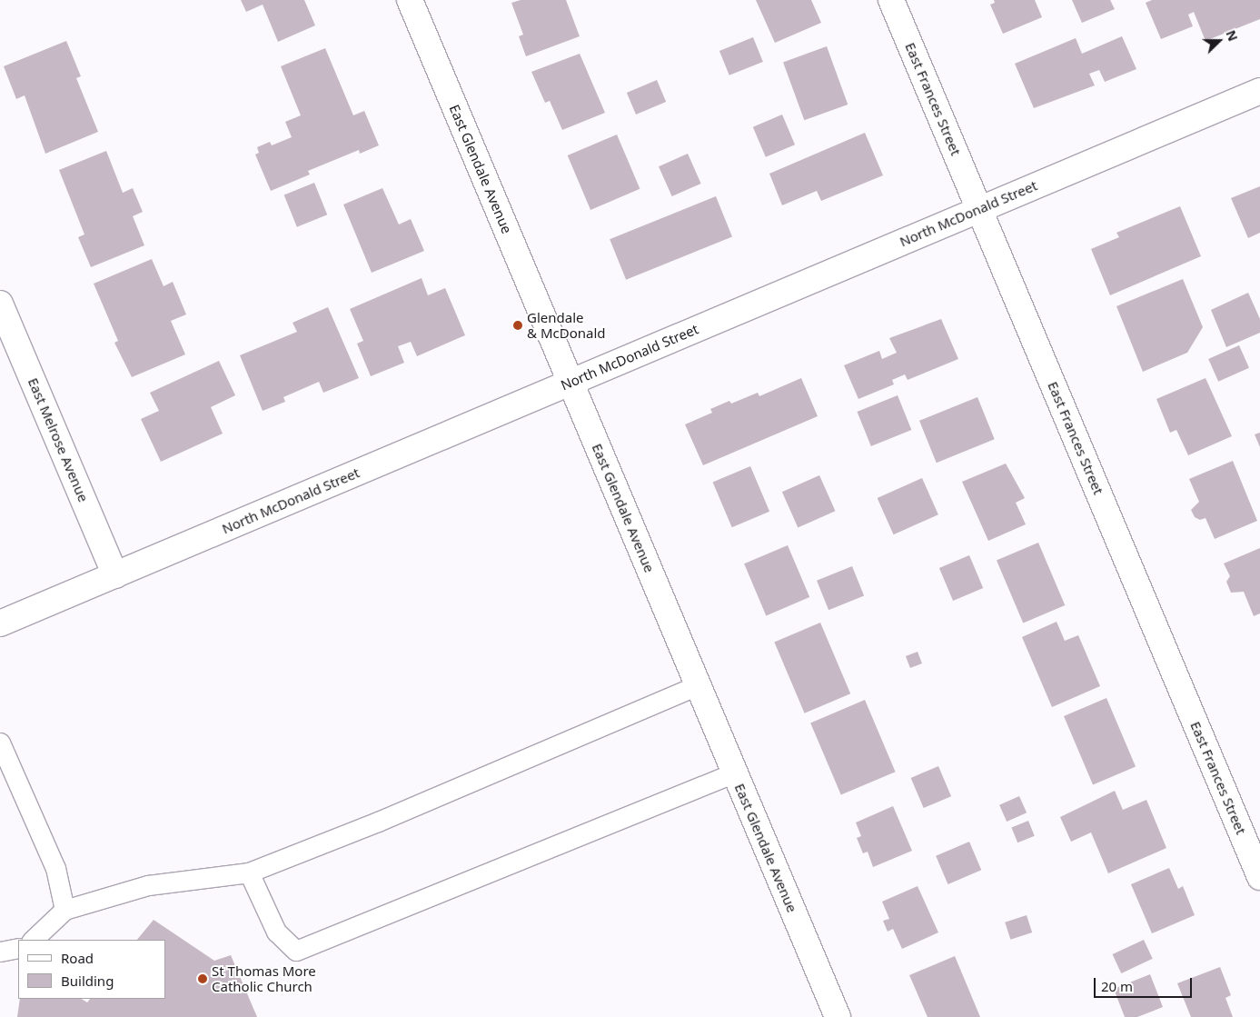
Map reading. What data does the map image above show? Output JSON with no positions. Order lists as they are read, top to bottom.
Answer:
{
  "streets": {
    "street": [
      "East Frances Street",
      "East Glendale Avenue",
      "North McDonald Street",
      "East Melrose Avenue"
    ]
  },
  "crossings": [
    ["East Frances Street", "North McDonald Street"],
    ["East Glendale Avenue", "North McDonald Street"],
    ["North McDonald Street", "East Melrose Avenue"]
  ],
  "places": ["Glendale & McDonald", "St Thomas More Catholic Church"],
  "legend": ["Road", "Building"],
  "scale_bar": "20 m",
  "north": "right"
}
